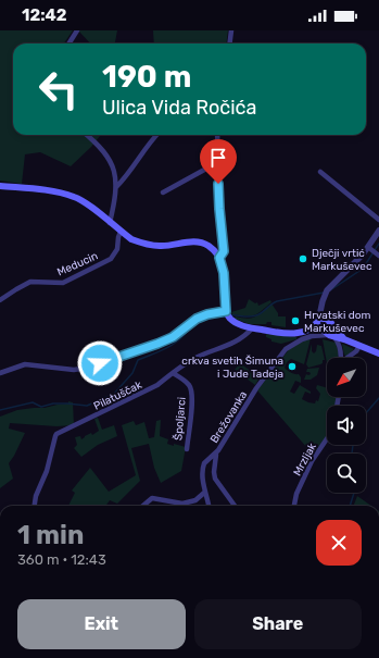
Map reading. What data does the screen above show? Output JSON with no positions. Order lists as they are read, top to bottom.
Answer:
{
  "streets": {
    "street": [
      "Meducin",
      "Pilatuščak",
      "Brežovanka",
      "Špoljarci",
      "Mrzljak"
    ]
  },
  "crossings": [
    ["Pilatuščak", "Špoljarci"]
  ],
  "places": ["Dječji vrtić Markuševec", "Hrvatski dom Markuševec", "crkva svetih Šimuna i Jude Tadeja"],
  "north": "bottom left",
  "page": {
    "status": "12:42",
    "turn": ["190 m", "Ulica Vida Ročića"],
    "heading": ["1 min", "360 m · 12:43"],
    "buttons": ["Exit", "Share"]
  }
}
